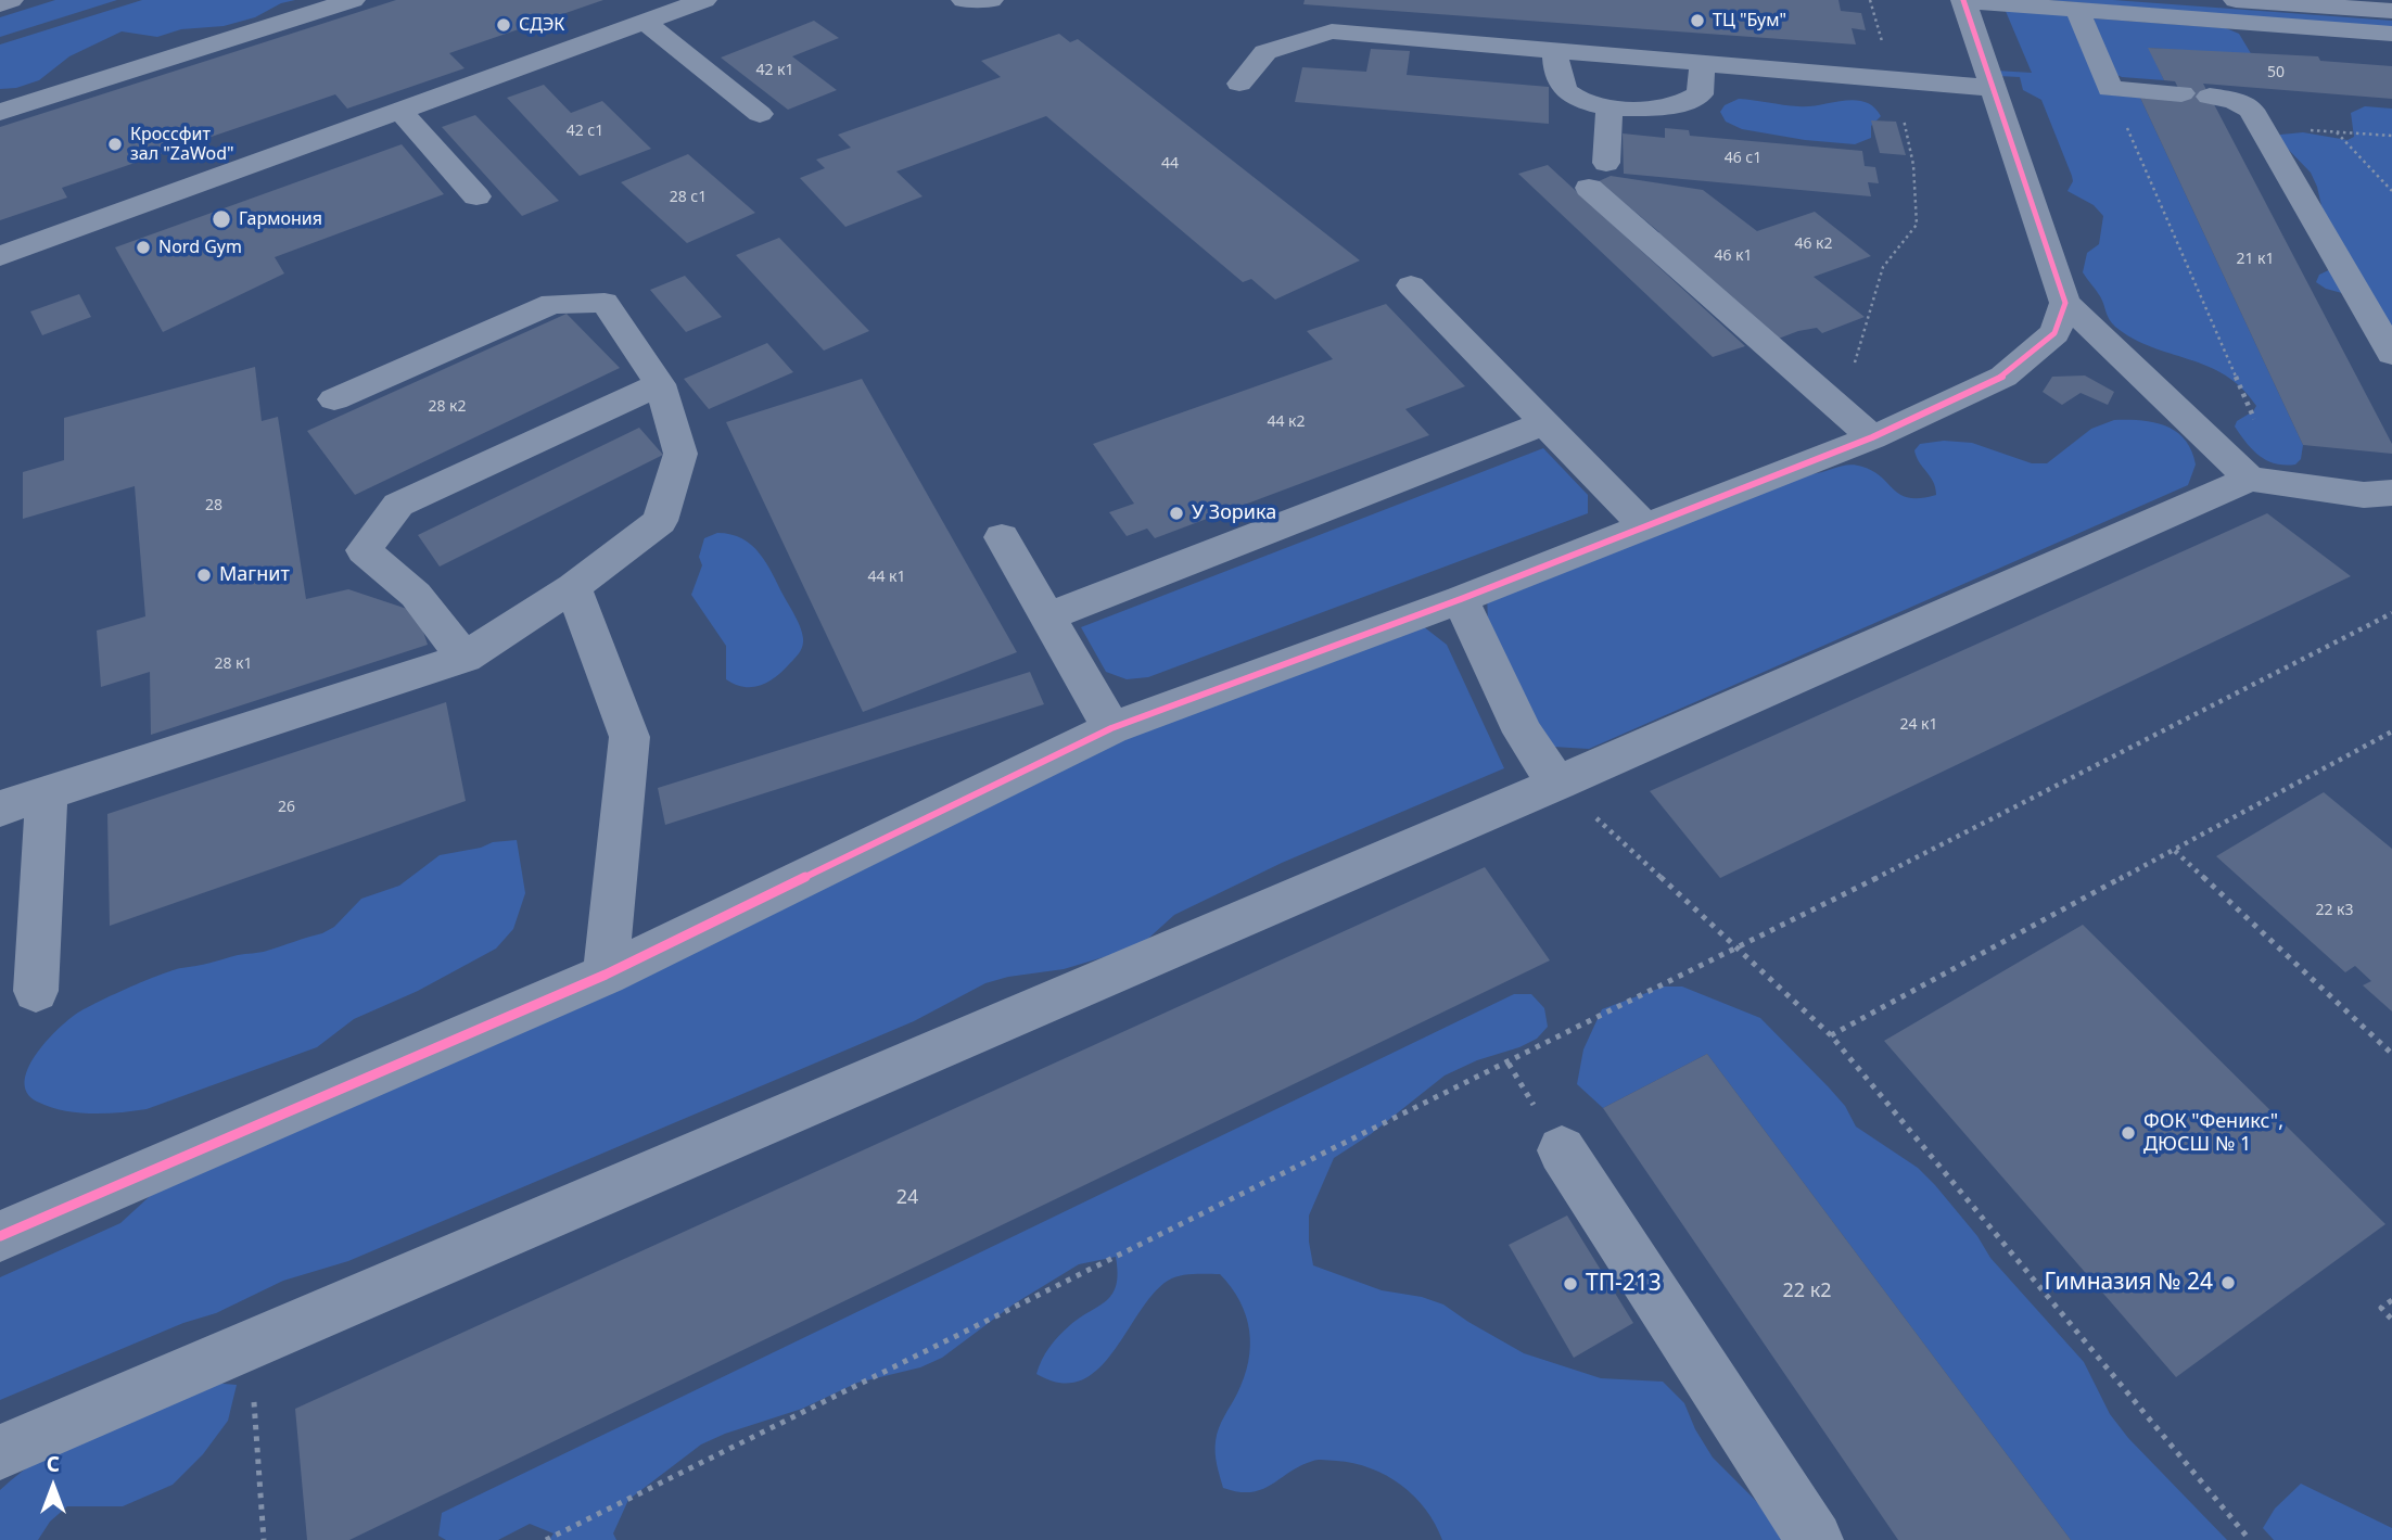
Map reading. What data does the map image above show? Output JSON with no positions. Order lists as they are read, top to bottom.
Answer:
{
  "places": [
    "ТЦ \"Бум\"",
    "СДЭК",
    "Кроссфит зал \"ZaWod\"",
    "Гармония",
    "Nord Gym",
    "У Зорика",
    "Магнит",
    "ФОК \"Феникс\", ДЮСШ № 1",
    "Гимназия № 24",
    "ТП-213"
  ],
  "house_numbers": [
    "42 к1",
    "50",
    "42 с1",
    "46 с1",
    "44",
    "28 с1",
    "46 к2",
    "46 к1",
    "21 к1",
    "28 к2",
    "44 к2",
    "28",
    "44 к1",
    "28 к1",
    "24 к1",
    "26",
    "22 к3",
    "24",
    "22 к2"
  ],
  "north": "top"
}
